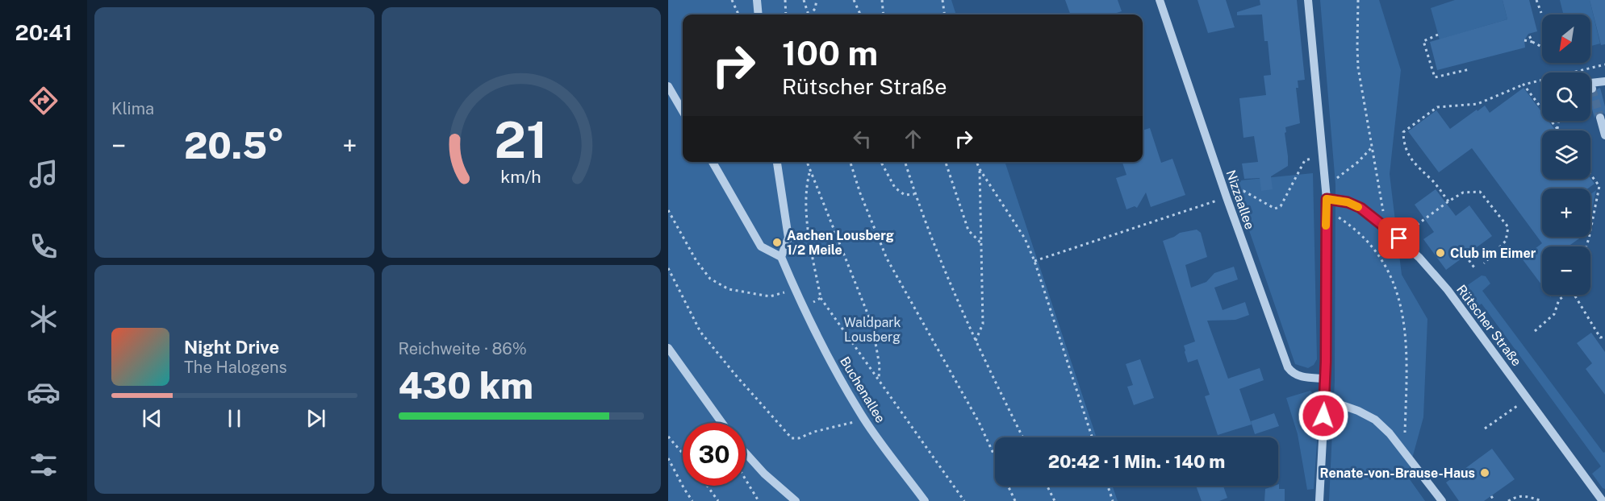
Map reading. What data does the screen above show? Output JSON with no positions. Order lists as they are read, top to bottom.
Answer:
{
  "streets": {
    "street": ["Nizzaallee", "Rütscher Straße", "Buchenallee"]
  },
  "parks": ["Waldpark Lousberg"],
  "places": ["Aachen Lousberg 1/2 Meile", "Club im Eimer", "Renate-von-Brause-Haus"],
  "north": "bottom left",
  "page": {
    "tabs": "20:41",
    "tile": [
      "Klima",
      ["Reichweite · 86%", "430 km"]
    ],
    "map_buttons": ["+", "−"],
    "turn": ["100 m", "Rütscher Straße"],
    "heat": ["−", "20.5°", "+"],
    "song": ["Night Drive", "The Halogens"],
    "limit": "30",
    "trip": "20:42 · 1 Min. · 140 m",
    "gauge": ["21", "km/h"]
  }
}
